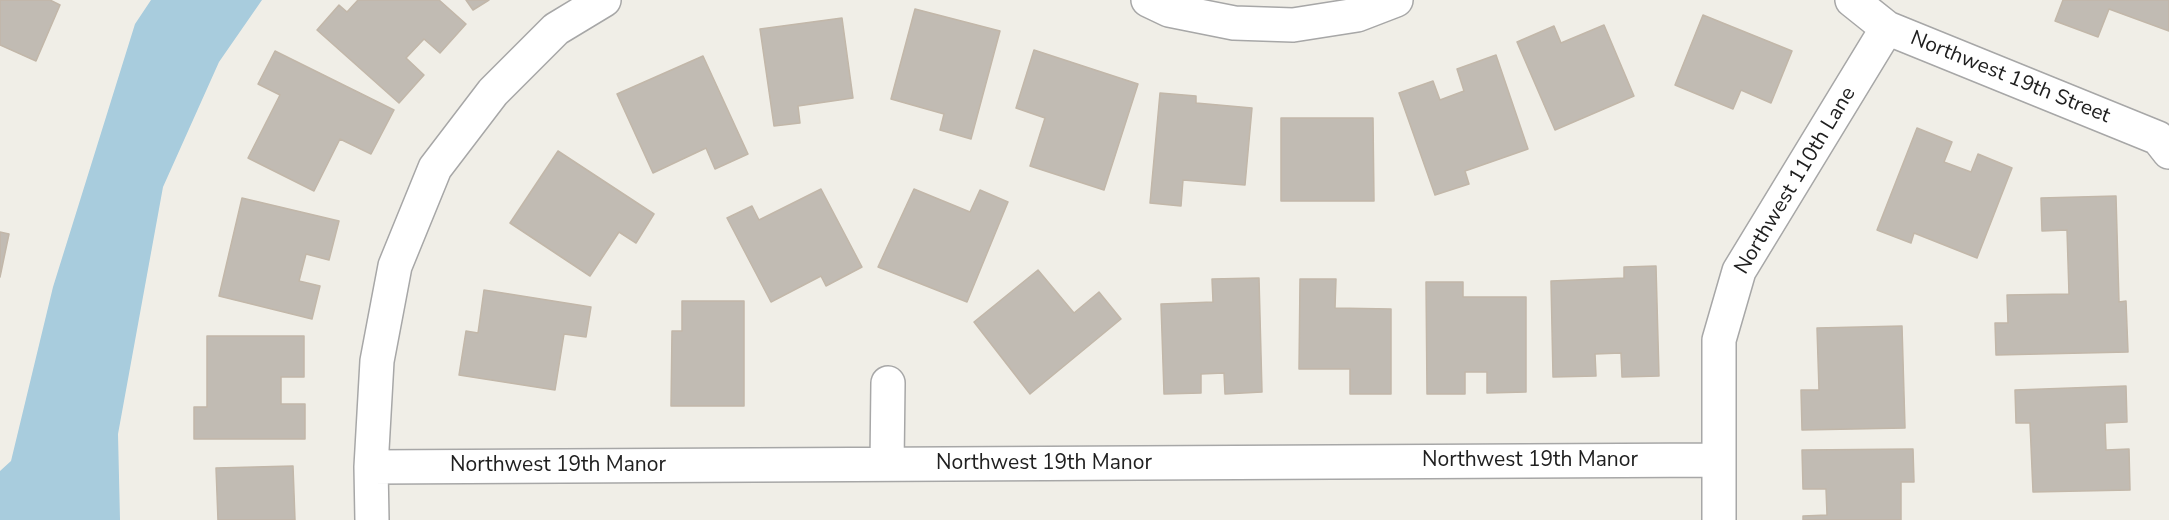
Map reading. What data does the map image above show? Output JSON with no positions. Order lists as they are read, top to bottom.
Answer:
{
  "streets": {
    "street": ["Northwest 19th Street", "Northwest 110th Lane", "Northwest 19th Manor"]
  },
  "crossings": [
    ["Northwest 19th Street", "Northwest 110th Lane"],
    ["Northwest 110th Lane", "Northwest 19th Manor"]
  ]
}
